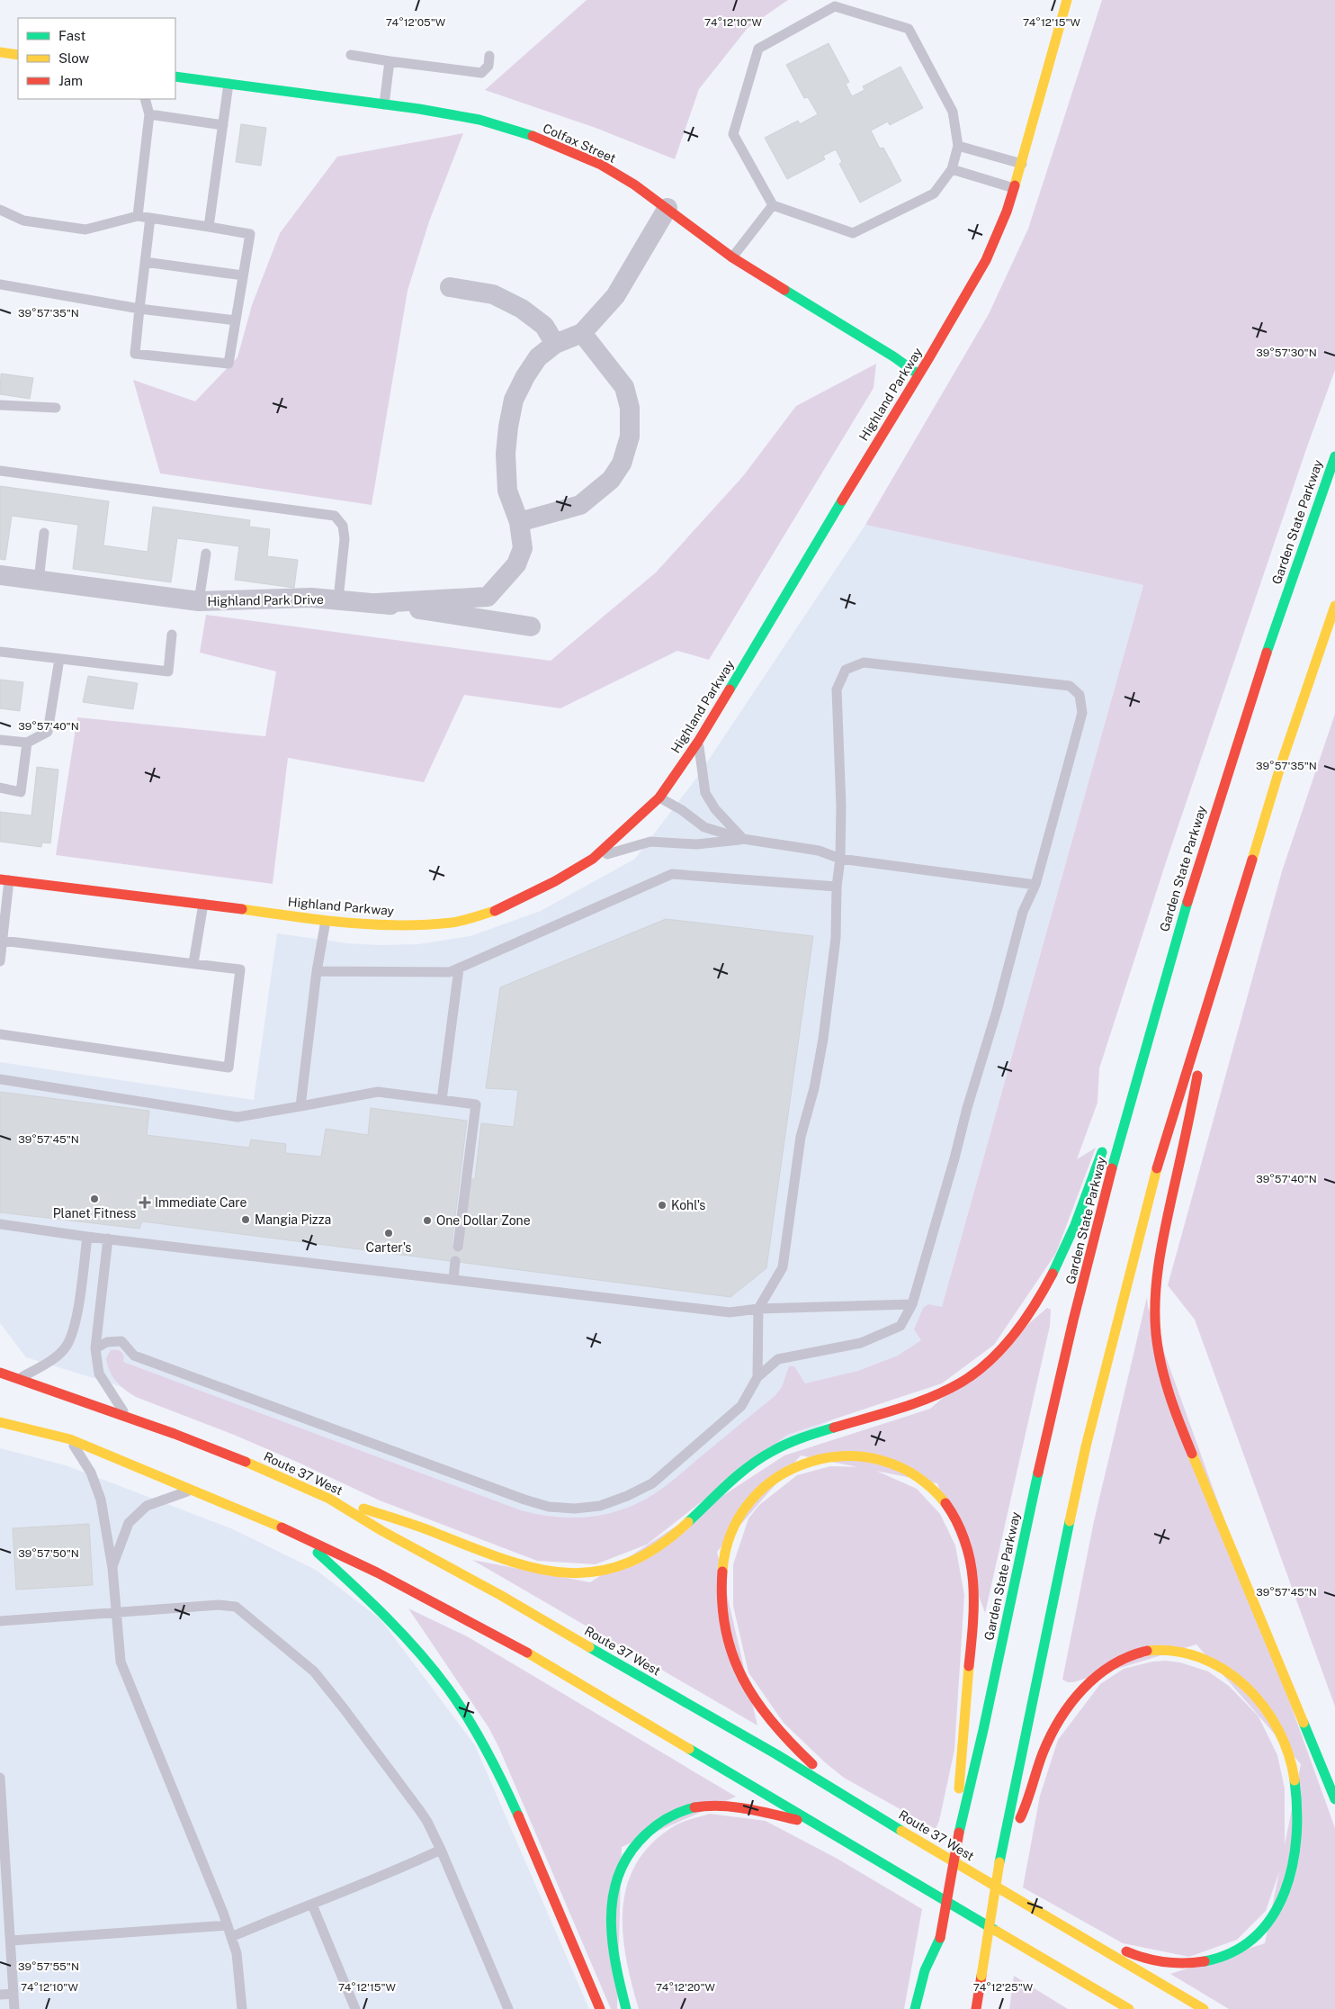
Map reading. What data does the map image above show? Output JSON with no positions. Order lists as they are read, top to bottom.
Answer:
{
  "streets": {
    "main road": [
      "Colfax Street",
      "Highland Parkway",
      "Garden State Parkway",
      "Route 37 West"
    ],
    "street": ["Highland Park Drive"]
  },
  "crossings": [
    ["Colfax Street", "Highland Parkway"]
  ],
  "places": {
    "other": [
      "Planet Fitness",
      "Kohl's",
      "Mangia Pizza",
      "One Dollar Zone",
      "Carter's"
    ],
    "health": ["Immediate Care"]
  },
  "legend": ["Fast", "Slow", "Jam"],
  "coordinates": [
    "74°12'05\"W",
    "74°12'15\"W",
    "74°12'10\"W",
    "39°57'35\"N",
    "39°57'30\"N",
    "39°57'40\"N",
    "39°57'45\"N",
    "39°57'50\"N",
    "39°57'55\"N",
    "74°12'20\"W",
    "74°12'25\"W"
  ]
}
